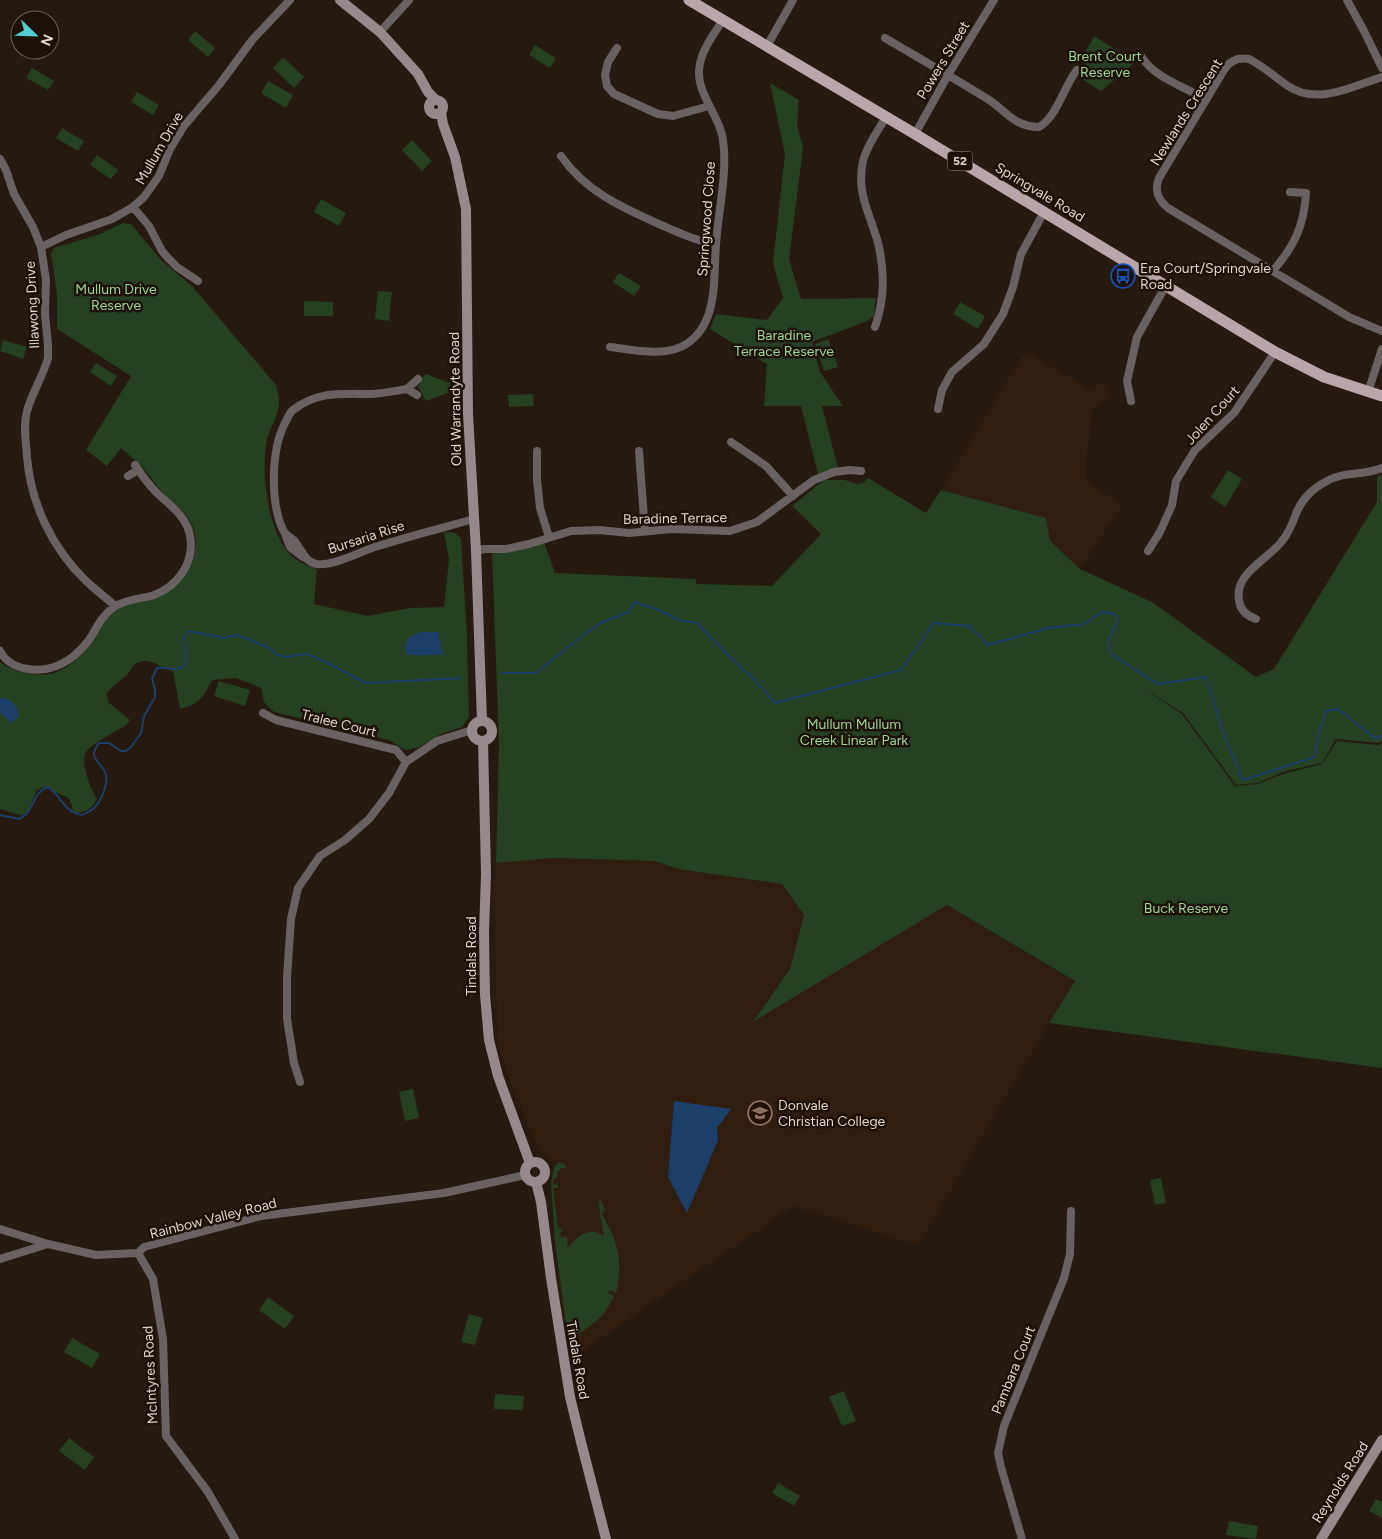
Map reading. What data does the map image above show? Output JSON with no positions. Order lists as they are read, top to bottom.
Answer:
{
  "streets": {
    "main road": [
      "52",
      "Springvale Road",
      "Old Warrandyte Road",
      "Tindals Road",
      "Reynolds Road"
    ],
    "street": [
      "Powers Street",
      "Newlands Crescent",
      "Mullum Drive",
      "Springwood Close",
      "Illawong Drive",
      "Jolen Court",
      "Baradine Terrace",
      "Bursaria Rise",
      "Tralee Court",
      "Rainbow Valley Road",
      "Pambara Court",
      "McIntyres Road"
    ]
  },
  "crossings": [
    ["Powers Street", "Springvale Road"],
    ["Mullum Drive", "Illawong Drive"],
    ["Springvale Road", "Springwood Close"],
    ["Springvale Road", "Jolen Court"],
    ["Old Warrandyte Road", "Baradine Terrace"],
    ["Old Warrandyte Road", "Bursaria Rise"],
    ["Old Warrandyte Road", "Tindals Road"],
    ["Tindals Road", "Rainbow Valley Road"],
    ["Rainbow Valley Road", "McIntyres Road"]
  ],
  "parks": [
    "Brent Court Reserve",
    "Mullum Drive Reserve",
    "Baradine Terrace Reserve",
    "Mullum Mullum Creek Linear Park",
    "Buck Reserve"
  ],
  "places": {
    "bus stop": ["Era Court/Springvale Road"],
    "school or university": ["Donvale Christian College"]
  },
  "north": "bottom right"
}
